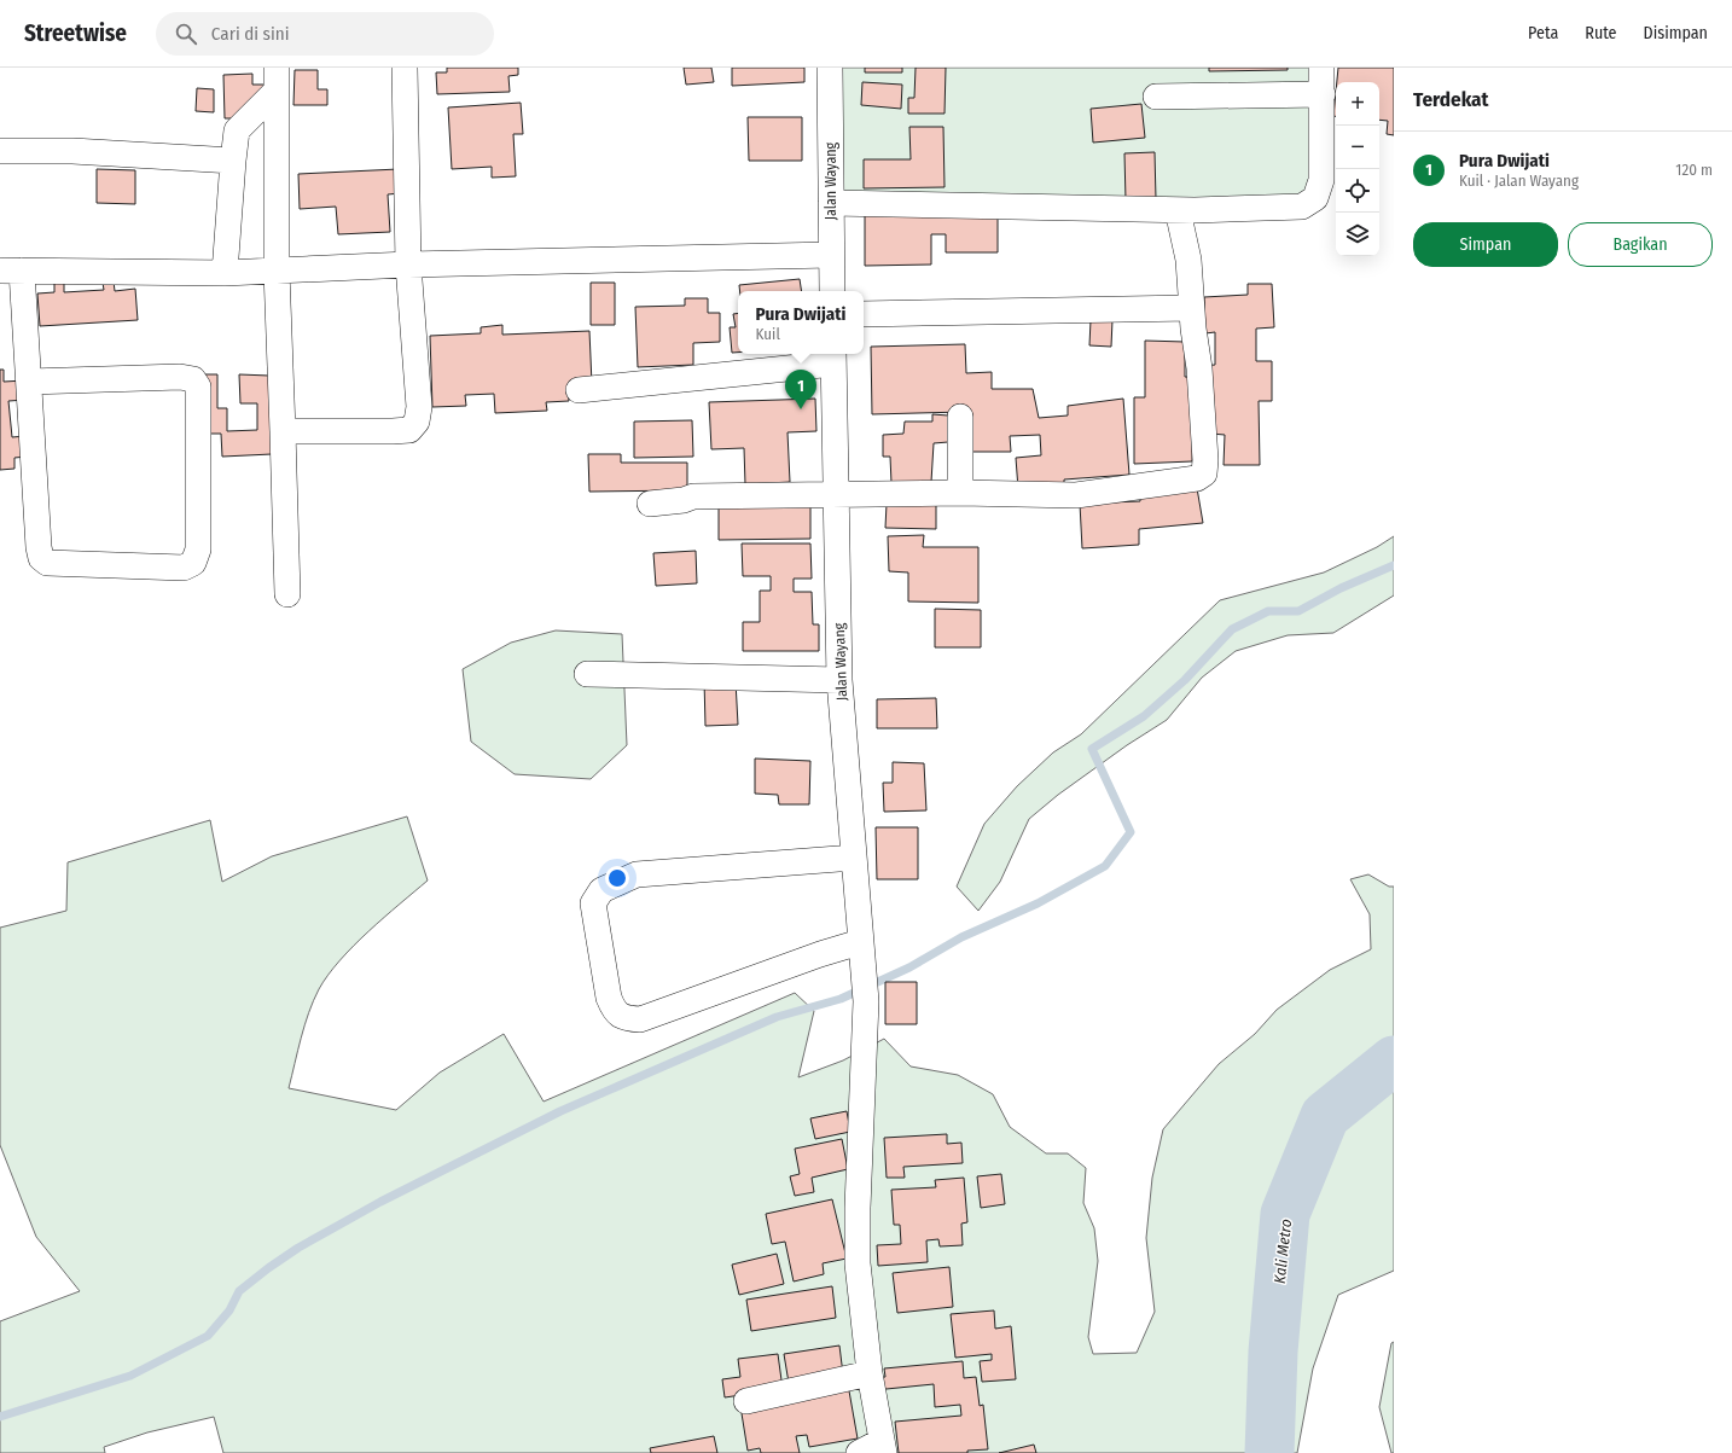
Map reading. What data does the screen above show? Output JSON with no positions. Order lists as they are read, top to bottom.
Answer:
{
  "streets": {
    "street": ["Jalan Wayang"]
  },
  "water": ["Kali Metro"],
  "page": {
    "header": "Streetwise",
    "search": "Cari di sini",
    "nav": ["Peta", "Rute", "Disimpan"],
    "heading": "Terdekat",
    "map_buttons": ["+", "−"],
    "list": [
      {
        "mark": "1",
        "name": "Pura Dwijati",
        "note": "Kuil · Jalan Wayang",
        "value": "120 m"
      }
    ],
    "buttons": ["Simpan", "Bagikan"],
    "popup": ["Pura Dwijati", "Kuil"],
    "pins": "1"
  }
}
